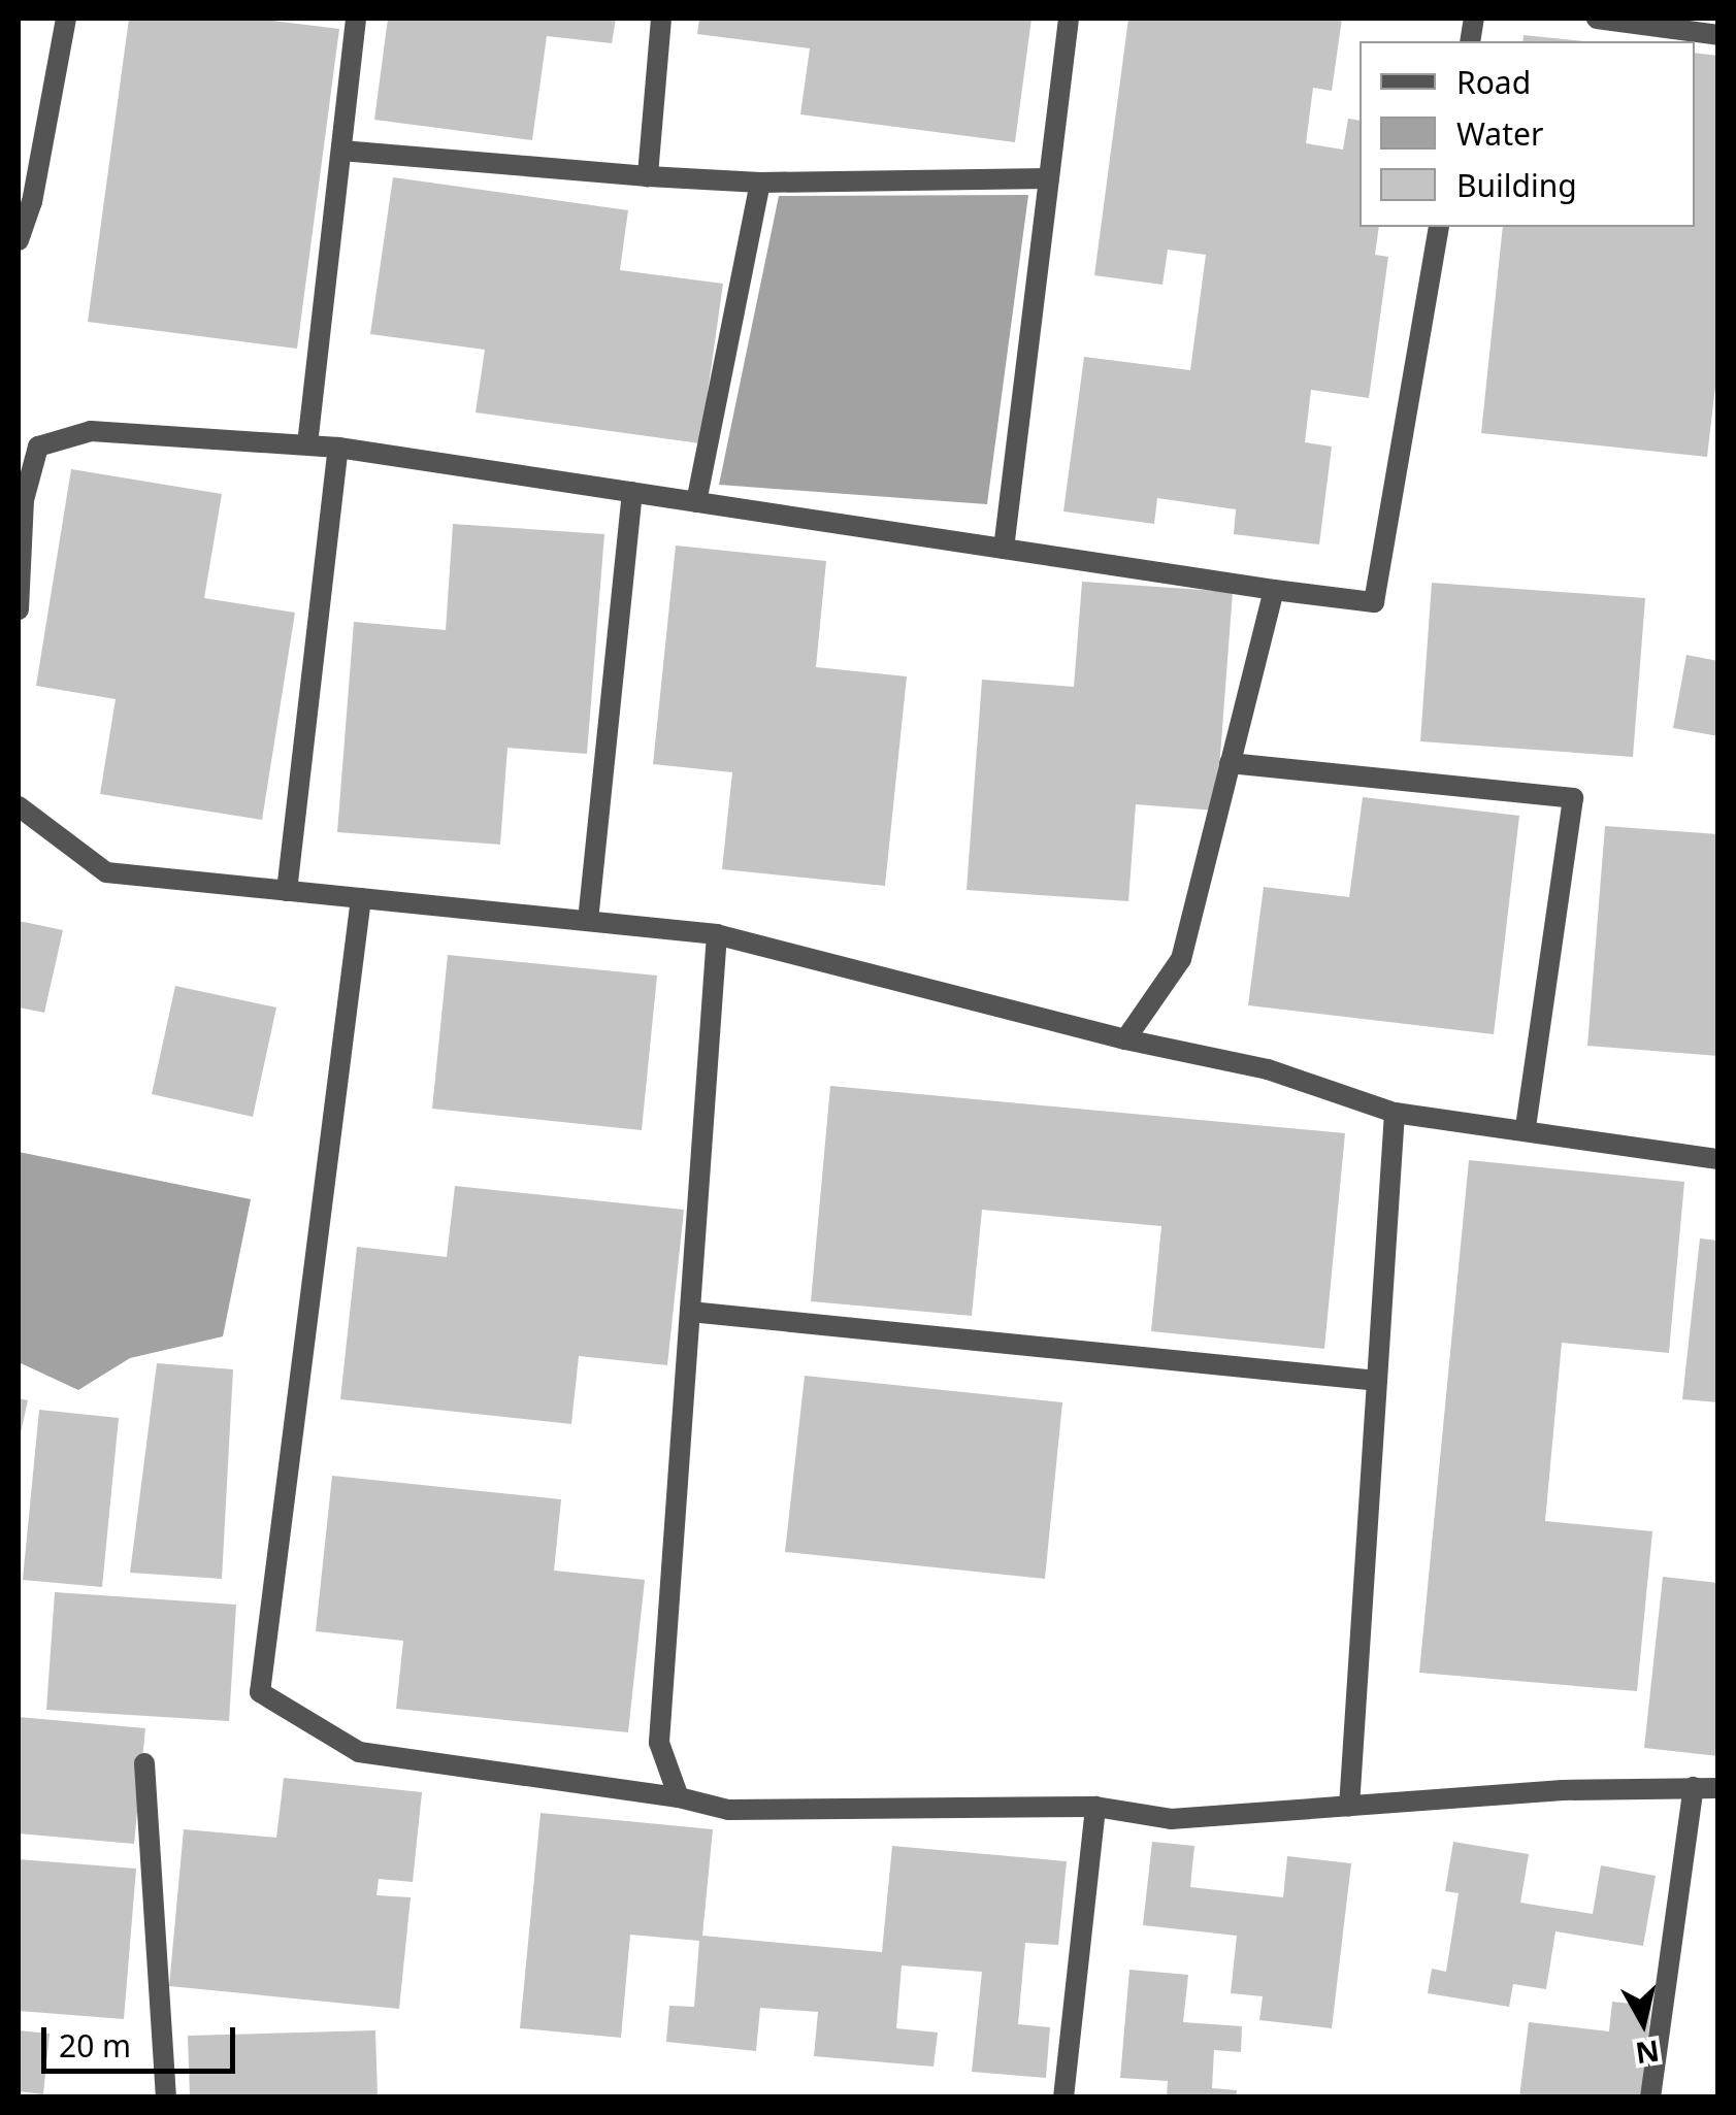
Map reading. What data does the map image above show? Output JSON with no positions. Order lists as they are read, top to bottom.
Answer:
{
  "legend": ["Road", "Water", "Building"],
  "scale_bar": "20 m",
  "north": "bottom"
}
